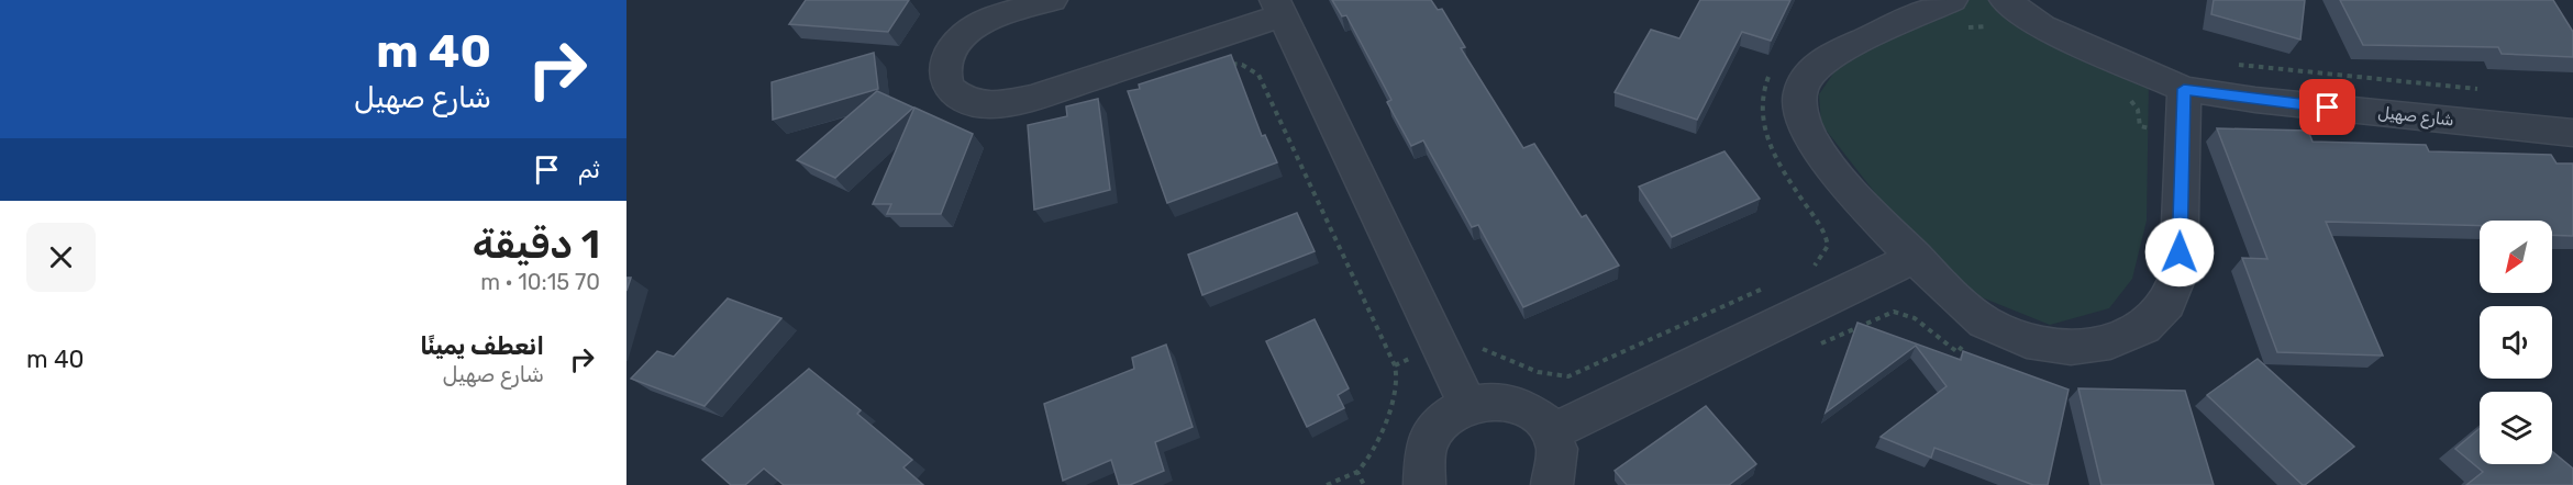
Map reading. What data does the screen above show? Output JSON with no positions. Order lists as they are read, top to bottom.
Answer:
{
  "streets": {
    "street": ["شارع صهيل"]
  },
  "north": "bottom left",
  "page": {
    "turn": ["40 m", "شارع صهيل"],
    "then": "ثم",
    "heading": ["1 دقيقة", "70 m · 10:15"],
    "list": [
      {
        "name": "انعطف يمينًا",
        "note": "شارع صهيل",
        "value": "40 m"
      }
    ]
  }
}
